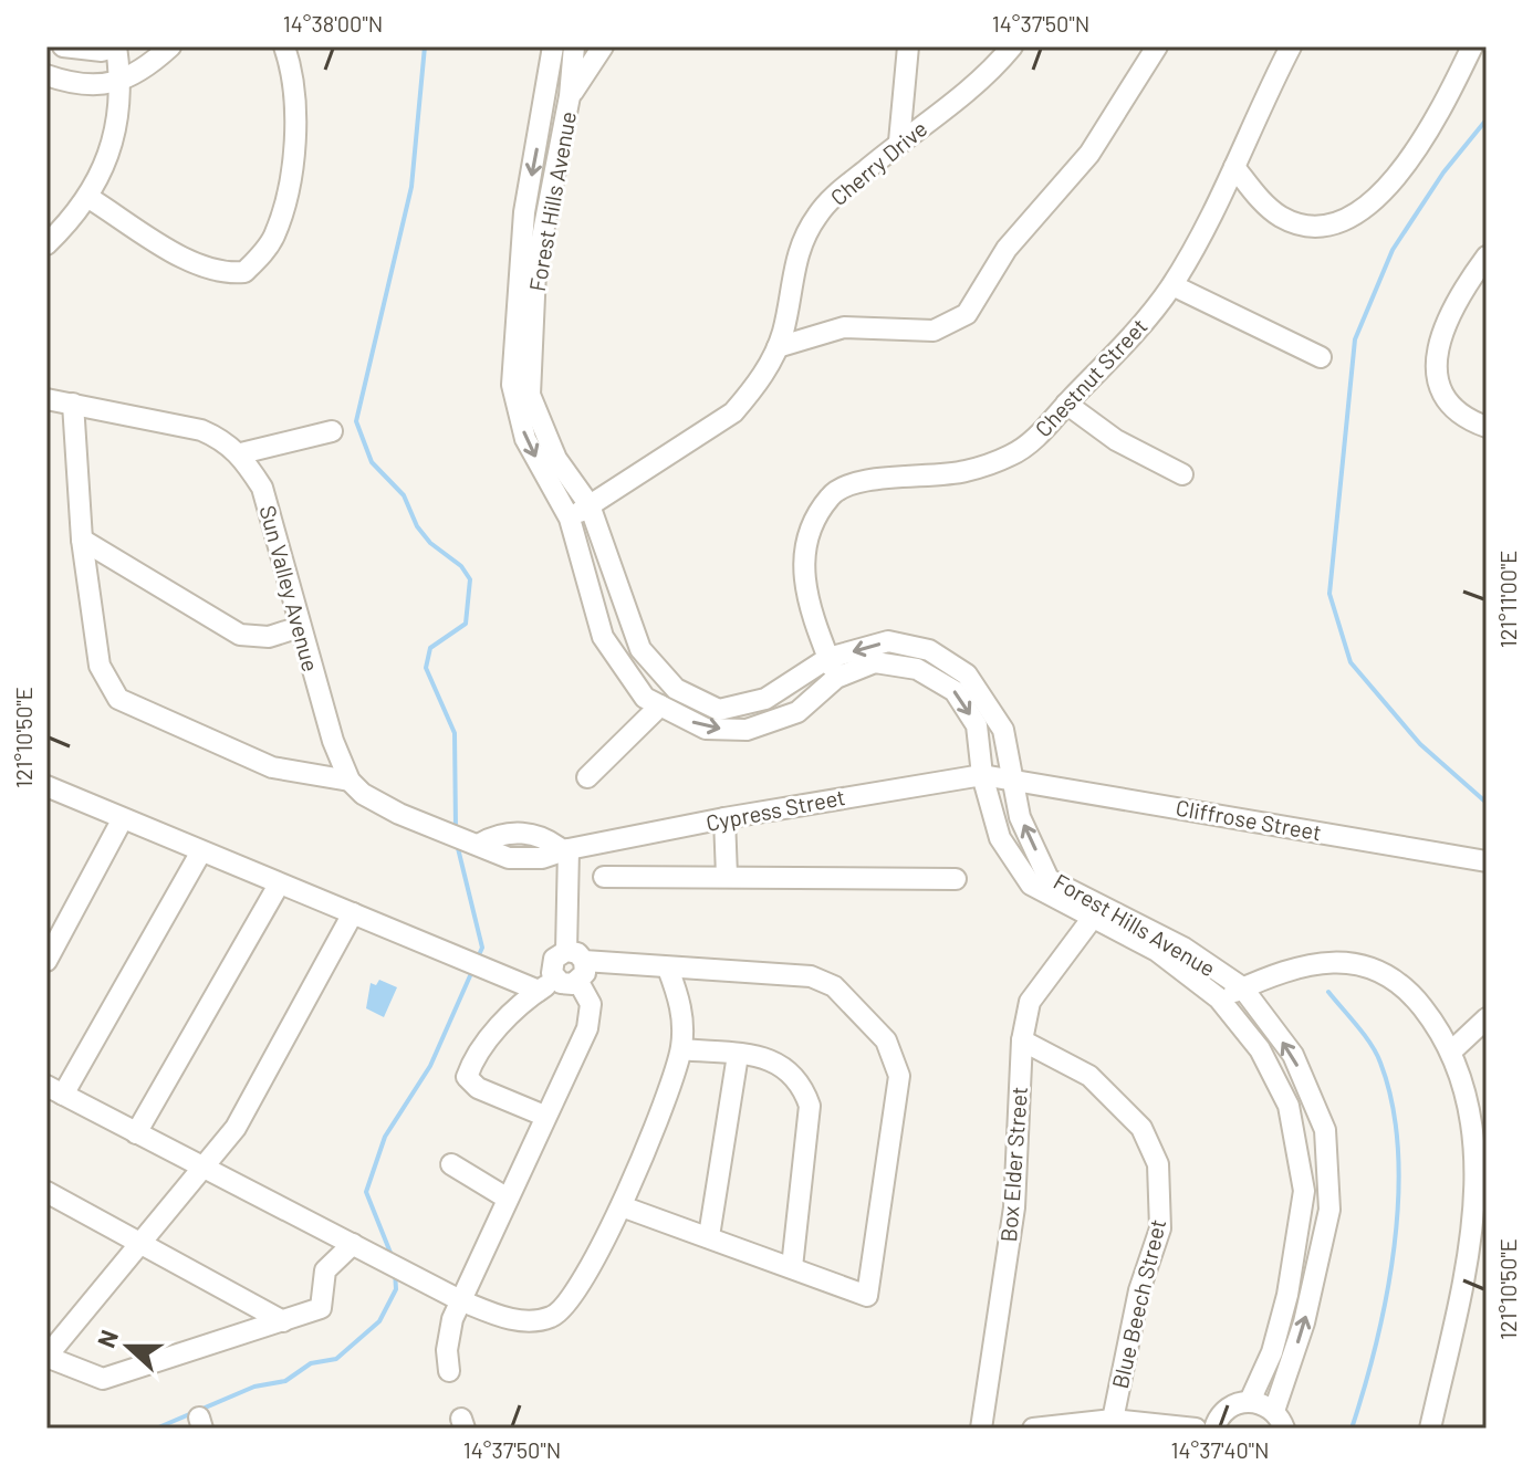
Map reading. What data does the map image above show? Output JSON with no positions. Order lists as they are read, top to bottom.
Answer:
{
  "streets": {
    "street": [
      "Cherry Drive",
      "Forest Hills Avenue",
      "Chestnut Street",
      "Sun Valley Avenue",
      "Cypress Street",
      "Cliffrose Street",
      "Box Elder Street",
      "Blue Beech Street"
    ]
  },
  "crossings": [
    ["Cherry Drive", "Forest Hills Avenue"],
    ["Forest Hills Avenue", "Chestnut Street"],
    ["Forest Hills Avenue", "Cypress Street"],
    ["Forest Hills Avenue", "Cliffrose Street"],
    ["Forest Hills Avenue", "Box Elder Street"],
    ["Cypress Street", "Cliffrose Street"],
    ["Box Elder Street", "Blue Beech Street"]
  ],
  "north": "left",
  "coordinates": [
    "14°38'00\"N",
    "14°37'50\"N",
    "121°11'00\"E",
    "121°10'50\"E",
    "14°37'40\"N"
  ]
}
